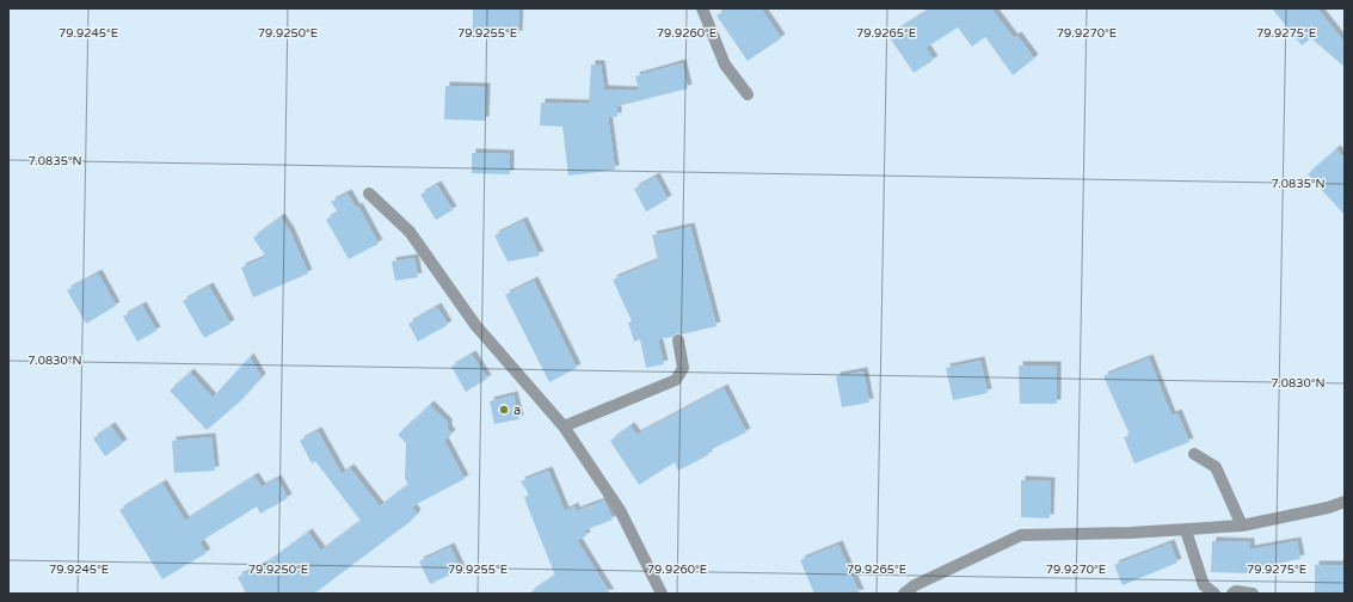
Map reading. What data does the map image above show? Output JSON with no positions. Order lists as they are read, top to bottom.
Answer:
{
  "places": ["a"],
  "coordinates": [
    "79.9245°E",
    "79.9250°E",
    "79.9255°E",
    "79.9260°E",
    "79.9265°E",
    "79.9270°E",
    "79.9275°E",
    "7.0835°N",
    "7.0830°N"
  ]
}
